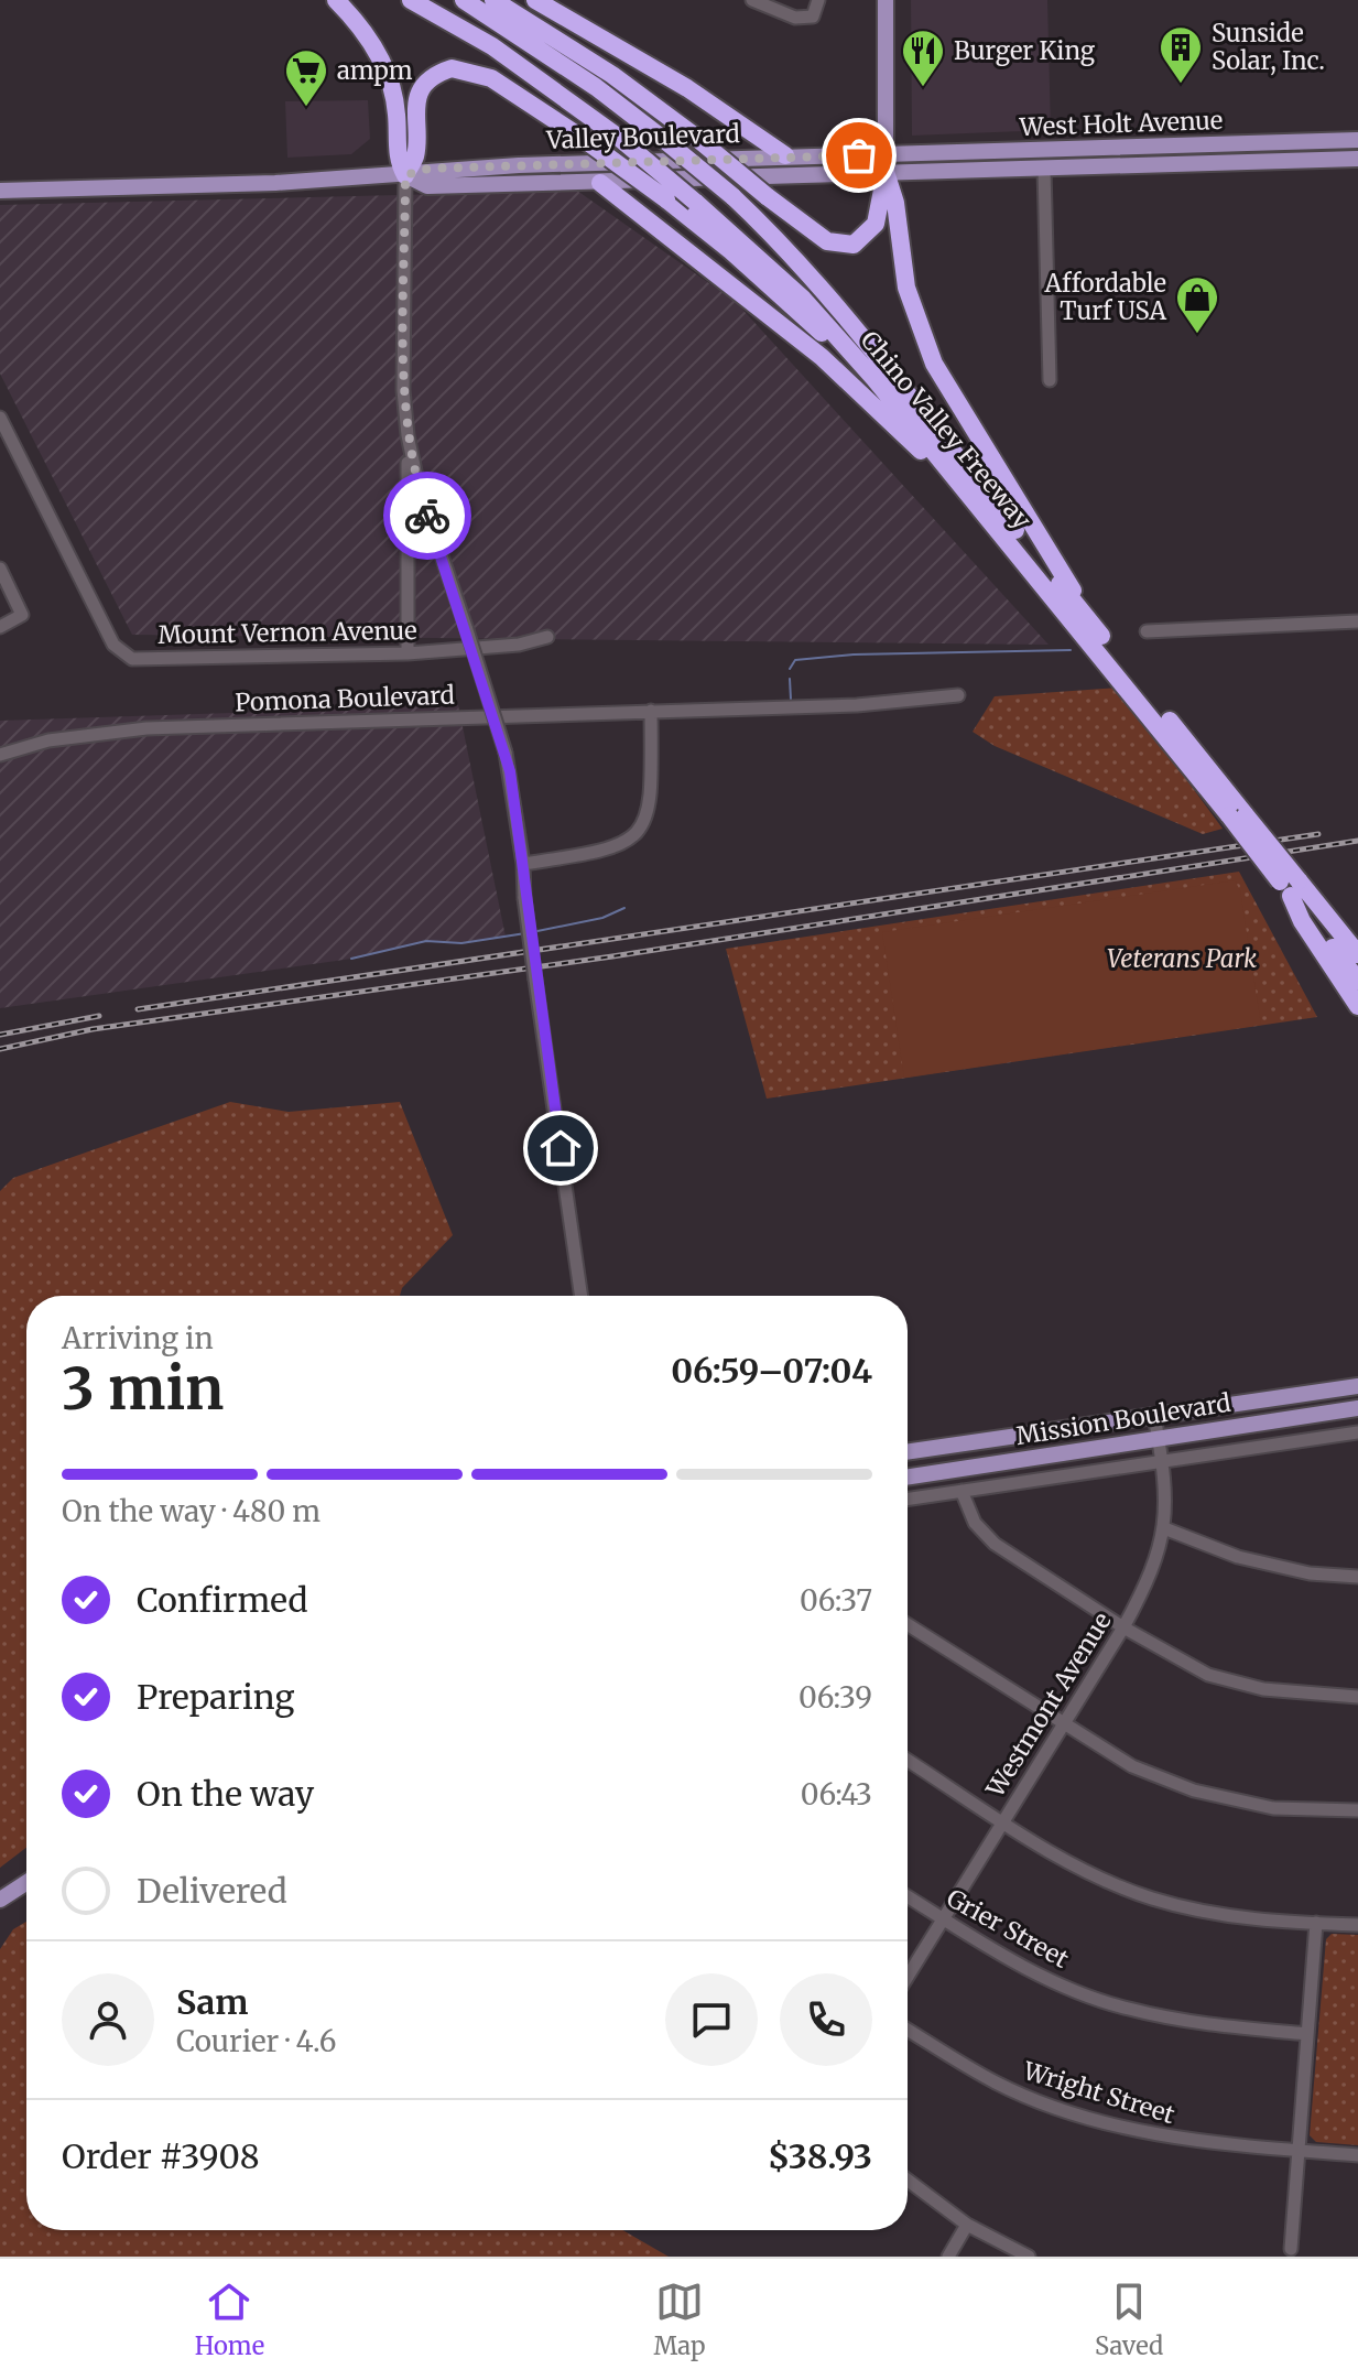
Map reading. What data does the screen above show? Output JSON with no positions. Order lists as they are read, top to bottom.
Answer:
{
  "streets": {
    "highway": ["Chino Valley Freeway"],
    "main road": ["West Holt Avenue", "Valley Boulevard", "Mission Boulevard"],
    "street": [
      "Mount Vernon Avenue",
      "Pomona Boulevard",
      "Westmont Avenue",
      "Grier Street",
      "Wright Street"
    ]
  },
  "crossings": [
    ["West Holt Avenue", "Valley Boulevard"],
    ["Mission Boulevard", "Westmont Avenue"],
    ["Westmont Avenue", "Grier Street"]
  ],
  "parks": ["Veterans Park"],
  "places": {
    "building": ["Sunside Solar, Inc."],
    "restaurant": ["Burger King"],
    "supermarket": ["ampm"],
    "shop": ["Affordable Turf USA"]
  },
  "page": {
    "heading": ["3 min", "Arriving in", "06:59–07:04"],
    "panel": [
      "Sam",
      "Courier · 4.6",
      "Order #3908",
      "$38.93"
    ],
    "bar": "On the way · 480 m",
    "list": [
      ["Confirmed", "06:37"],
      ["Preparing", "06:39"],
      ["On the way", "06:43"],
      "Delivered"
    ],
    "tabs": ["Home", "Map", "Saved"]
  }
}
